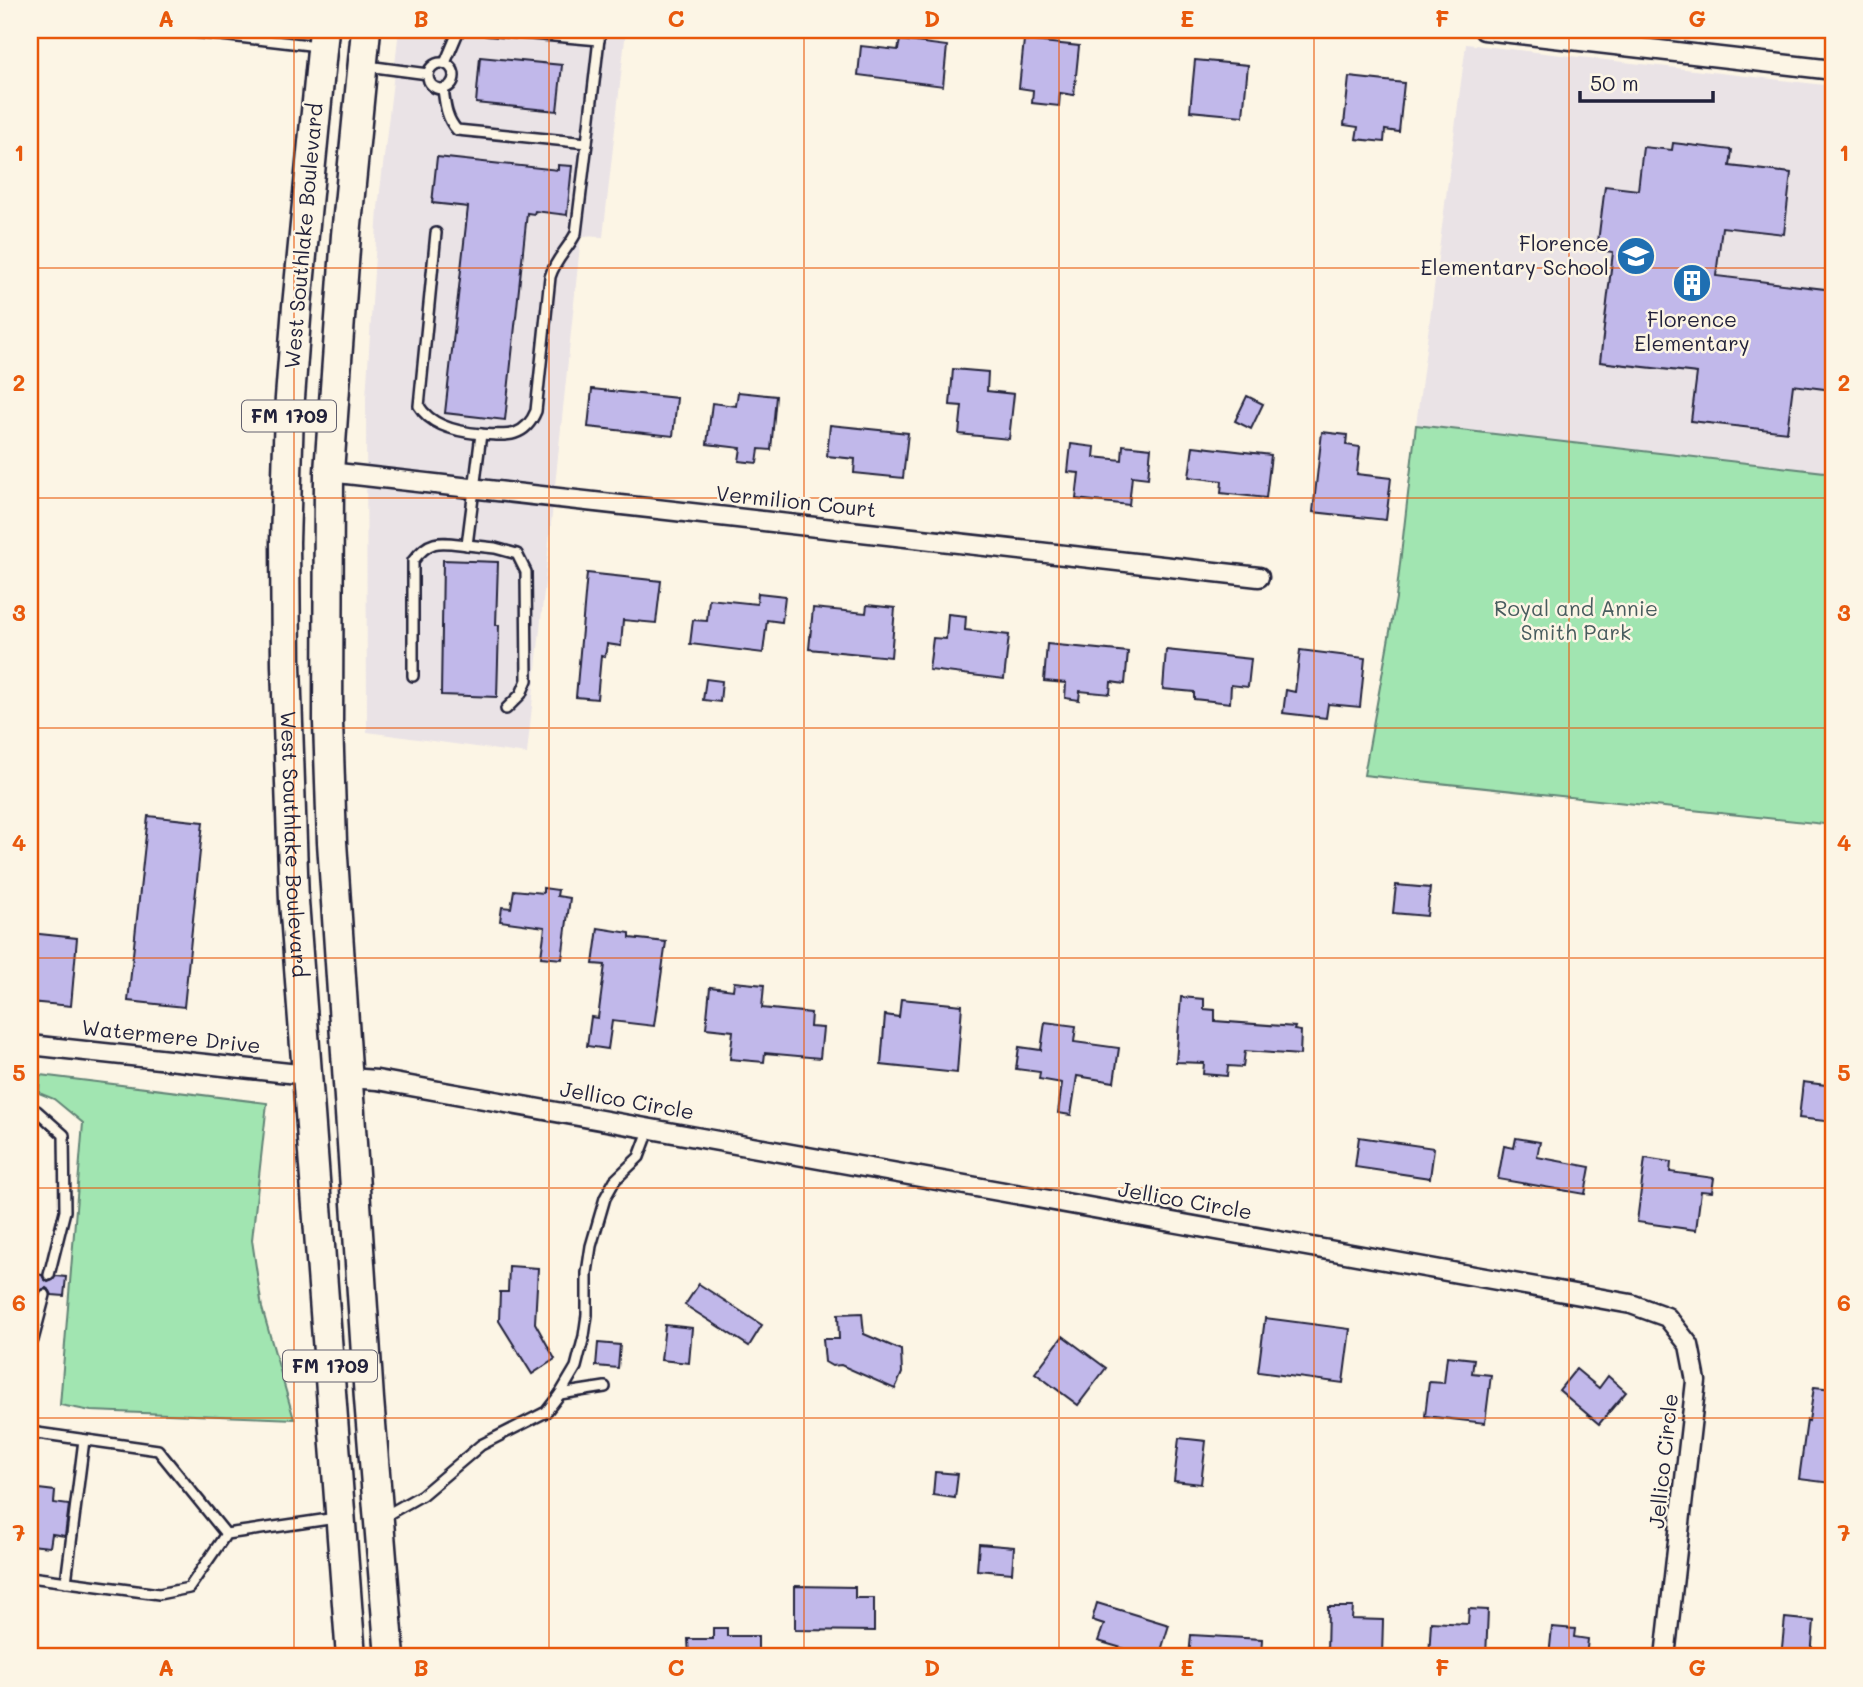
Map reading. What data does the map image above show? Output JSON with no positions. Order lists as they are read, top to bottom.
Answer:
{
  "streets": {
    "main road": ["West Southlake Boulevard", "FM 1709"],
    "street": ["Vermilion Court", "Watermere Drive", "Jellico Circle"]
  },
  "crossings": [
    ["West Southlake Boulevard", "Vermilion Court"],
    ["West Southlake Boulevard", "Watermere Drive"],
    ["West Southlake Boulevard", "Jellico Circle"]
  ],
  "parks": ["Royal and Annie Smith Park"],
  "places": {
    "school or university": ["Florence Elementary School"],
    "building": ["Florence Elementary"]
  },
  "scale_bar": "50 m",
  "grid": {
    "columns": [
      "A",
      "B",
      "C",
      "D",
      "E",
      "F",
      "G"
    ],
    "rows": [
      "1",
      "2",
      "3",
      "4",
      "5",
      "6",
      "7"
    ]
  }
}
